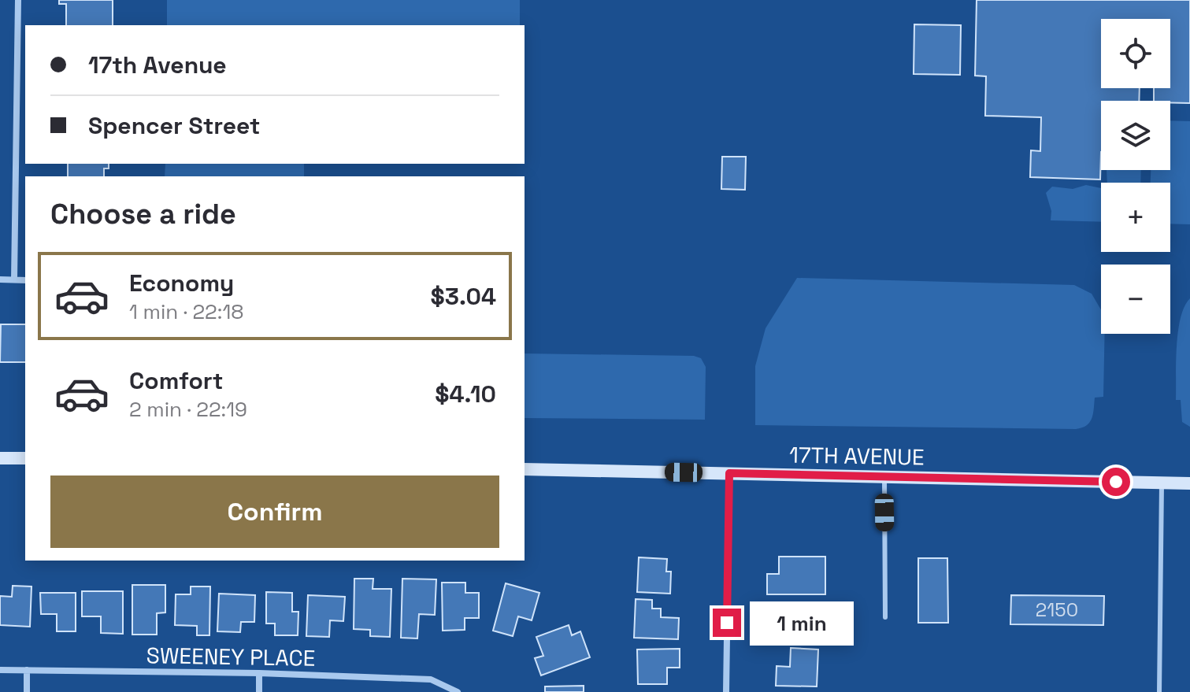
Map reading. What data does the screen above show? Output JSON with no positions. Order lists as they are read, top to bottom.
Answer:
{
  "streets": {
    "main road": ["17TH AVENUE"],
    "street": ["SWEENEY PLACE"]
  },
  "house_numbers": ["2150"],
  "page": {
    "map_buttons": ["+", "−"],
    "banner": ["17th Avenue", "Spencer Street"],
    "heading": "Choose a ride",
    "list": [
      {
        "name": "Economy",
        "note": "1 min · 22:18",
        "value": "$3.04"
      },
      {
        "name": "Comfort",
        "note": "2 min · 22:19",
        "value": "$4.10"
      }
    ],
    "buttons": "Confirm",
    "bubble": "1 min"
  }
}
